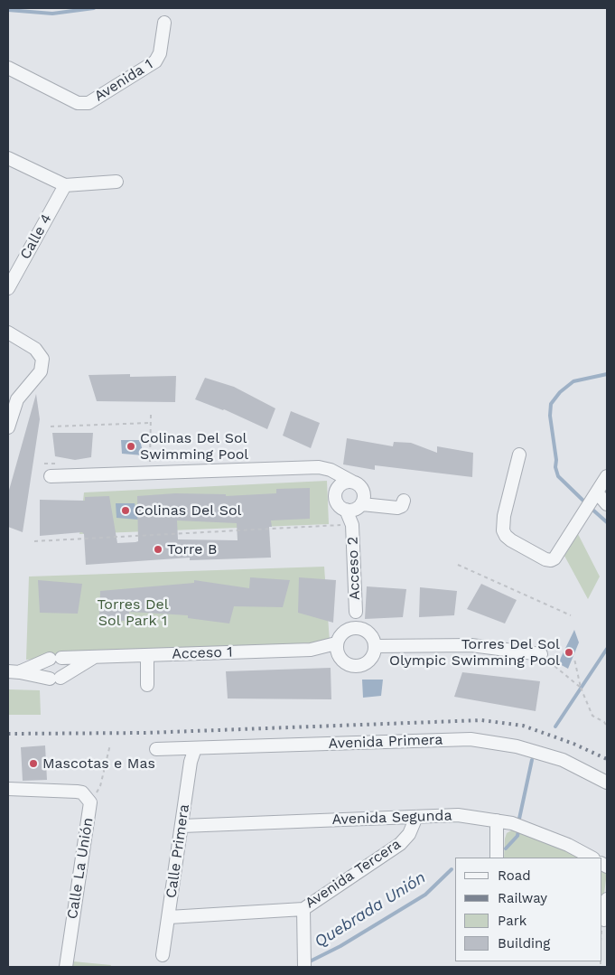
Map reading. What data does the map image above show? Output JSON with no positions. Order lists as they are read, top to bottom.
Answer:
{
  "streets": {
    "street": [
      "Avenida 1",
      "Calle 4",
      "Acceso 2",
      "Acceso 1",
      "Avenida Primera",
      "Avenida Segunda",
      "Calle Primera",
      "Calle La Unión",
      "Avenida Tercera"
    ]
  },
  "crossings": [
    ["Acceso 2", "Acceso 1"],
    ["Avenida Primera", "Calle Primera"],
    ["Avenida Segunda", "Calle Primera"],
    ["Avenida Segunda", "Avenida Tercera"],
    ["Calle Primera", "Avenida Tercera"]
  ],
  "water": ["Quebrada Unión"],
  "parks": ["Torres Del Sol Park 1"],
  "places": [
    "Colinas Del Sol Swimming Pool",
    "Colinas Del Sol",
    "Torre B",
    "Torres Del Sol Olympic Swimming Pool",
    "Mascotas e Mas"
  ],
  "legend": [
    "Road",
    "Railway",
    "Park",
    "Building"
  ]
}
